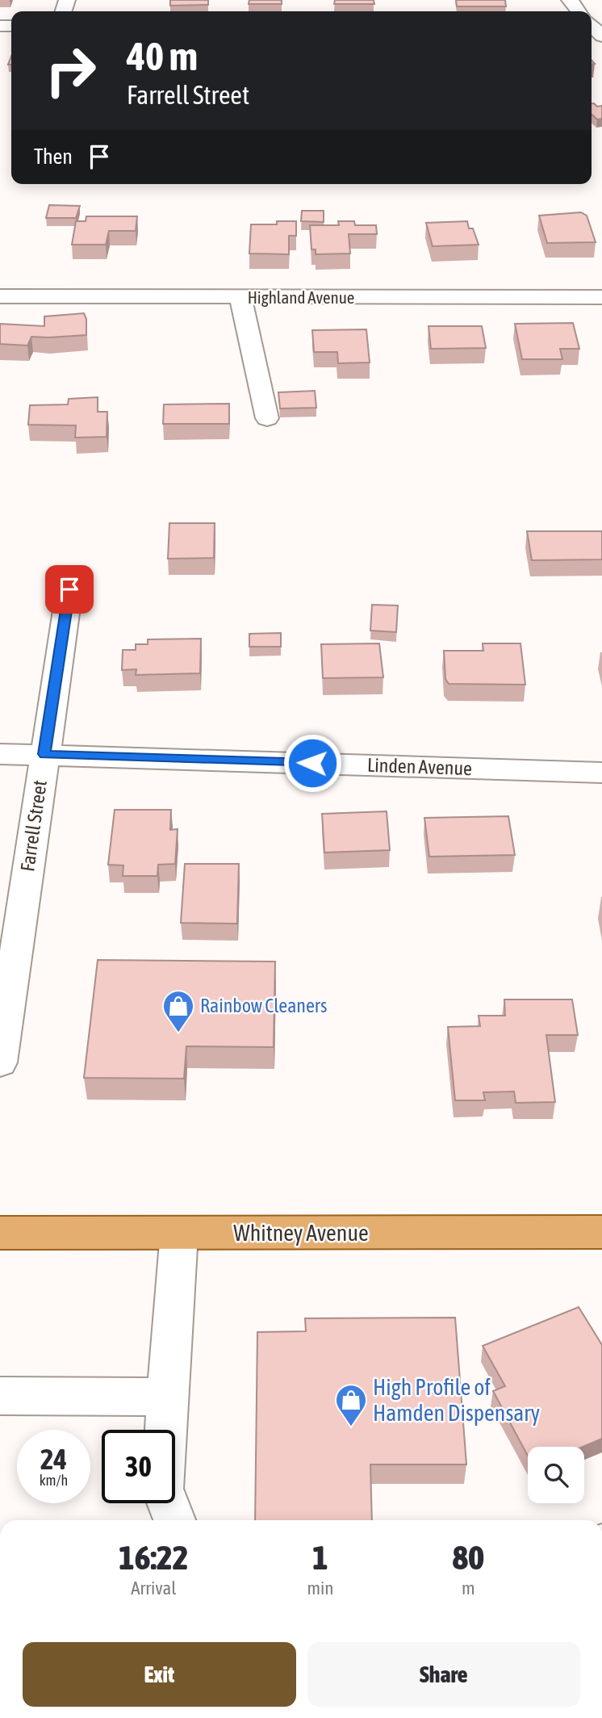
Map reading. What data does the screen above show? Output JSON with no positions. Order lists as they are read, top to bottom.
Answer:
{
  "streets": {
    "main road": ["Whitney Avenue"],
    "street": ["Highland Avenue", "Linden Avenue", "Farrell Street"]
  },
  "crossings": [
    ["Linden Avenue", "Farrell Street"]
  ],
  "places": {
    "shop": ["Rainbow Cleaners", "High Profile of Hamden Dispensary"]
  },
  "page": {
    "turn": ["40 m", "Farrell Street"],
    "then": "Then",
    "speed": "24 km/h",
    "limit": "30",
    "eta": [
      "16:22",
      "Arrival",
      "1",
      "min",
      "80",
      "m"
    ],
    "buttons": ["Exit", "Share"]
  }
}
